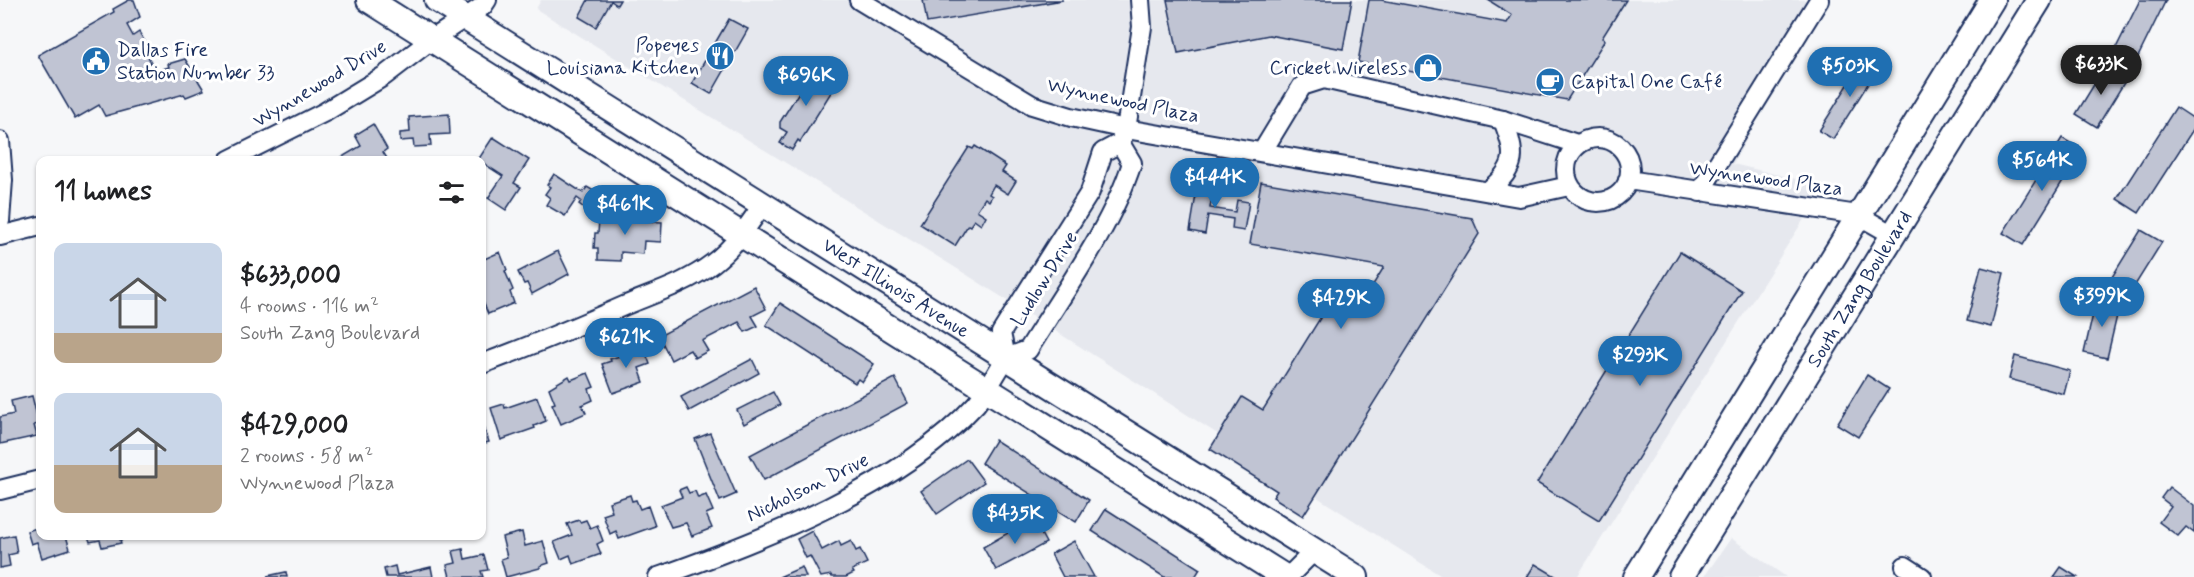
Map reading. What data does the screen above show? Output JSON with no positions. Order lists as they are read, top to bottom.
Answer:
{
  "streets": {
    "main road": ["West Illinois Avenue", "South Zang Boulevard"],
    "street": [
      "Wynnewood Drive",
      "Wynnewood Plaza",
      "Ludlow Drive",
      "Nicholson Drive"
    ]
  },
  "crossings": [
    ["Wynnewood Drive", "West Illinois Avenue"],
    ["Wynnewood Plaza", "Ludlow Drive"],
    ["Wynnewood Plaza", "South Zang Boulevard"],
    ["Ludlow Drive", "West Illinois Avenue"],
    ["Ludlow Drive", "Nicholson Drive"],
    ["West Illinois Avenue", "Nicholson Drive"]
  ],
  "places": {
    "restaurant": ["Popeyes Louisiana Kitchen"],
    "public building": ["Dallas Fire Station Number 33"],
    "shop": ["Cricket Wireless"],
    "cafe": ["Capital One Café"]
  },
  "page": {
    "price": [
      "$633K",
      "$503K",
      "$696K",
      "$564K",
      "$444K",
      "$461K",
      "$399K",
      "$429K",
      "$621K",
      "$293K",
      "$435K"
    ],
    "heading": "11 homes",
    "list": [
      {
        "name": "$633,000",
        "note": "4 rooms · 116 m² · South Zang Boulevard"
      },
      {
        "name": "$429,000",
        "note": "2 rooms · 58 m² · Wynnewood Plaza"
      }
    ]
  }
}
